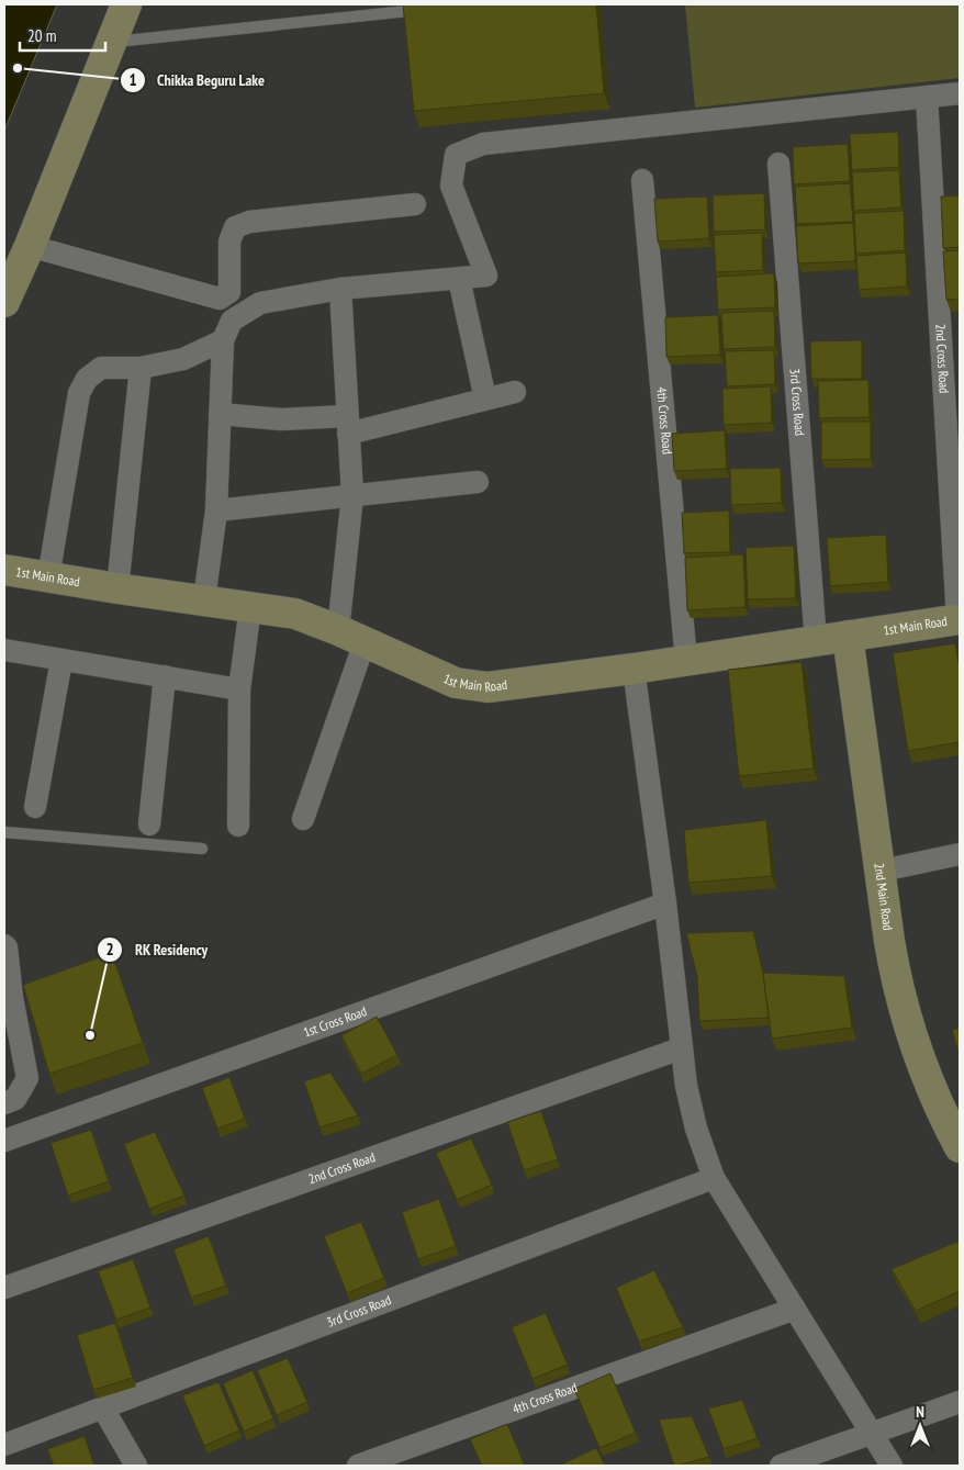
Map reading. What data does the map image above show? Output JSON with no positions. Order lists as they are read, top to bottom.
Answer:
{
  "streets": {
    "street": [
      "2nd Cross Road",
      "3rd Cross Road",
      "4th Cross Road",
      "1st Main Road",
      "2nd Main Road",
      "1st Cross Road"
    ]
  },
  "crossings": [
    ["2nd Cross Road", "1st Main Road"],
    ["3rd Cross Road", "1st Main Road"],
    ["4th Cross Road", "1st Main Road"],
    ["1st Main Road", "2nd Main Road"]
  ],
  "places": ["Chikka Beguru Lake", "RK Residency"],
  "scale_bar": "20 m",
  "north": "top"
}
